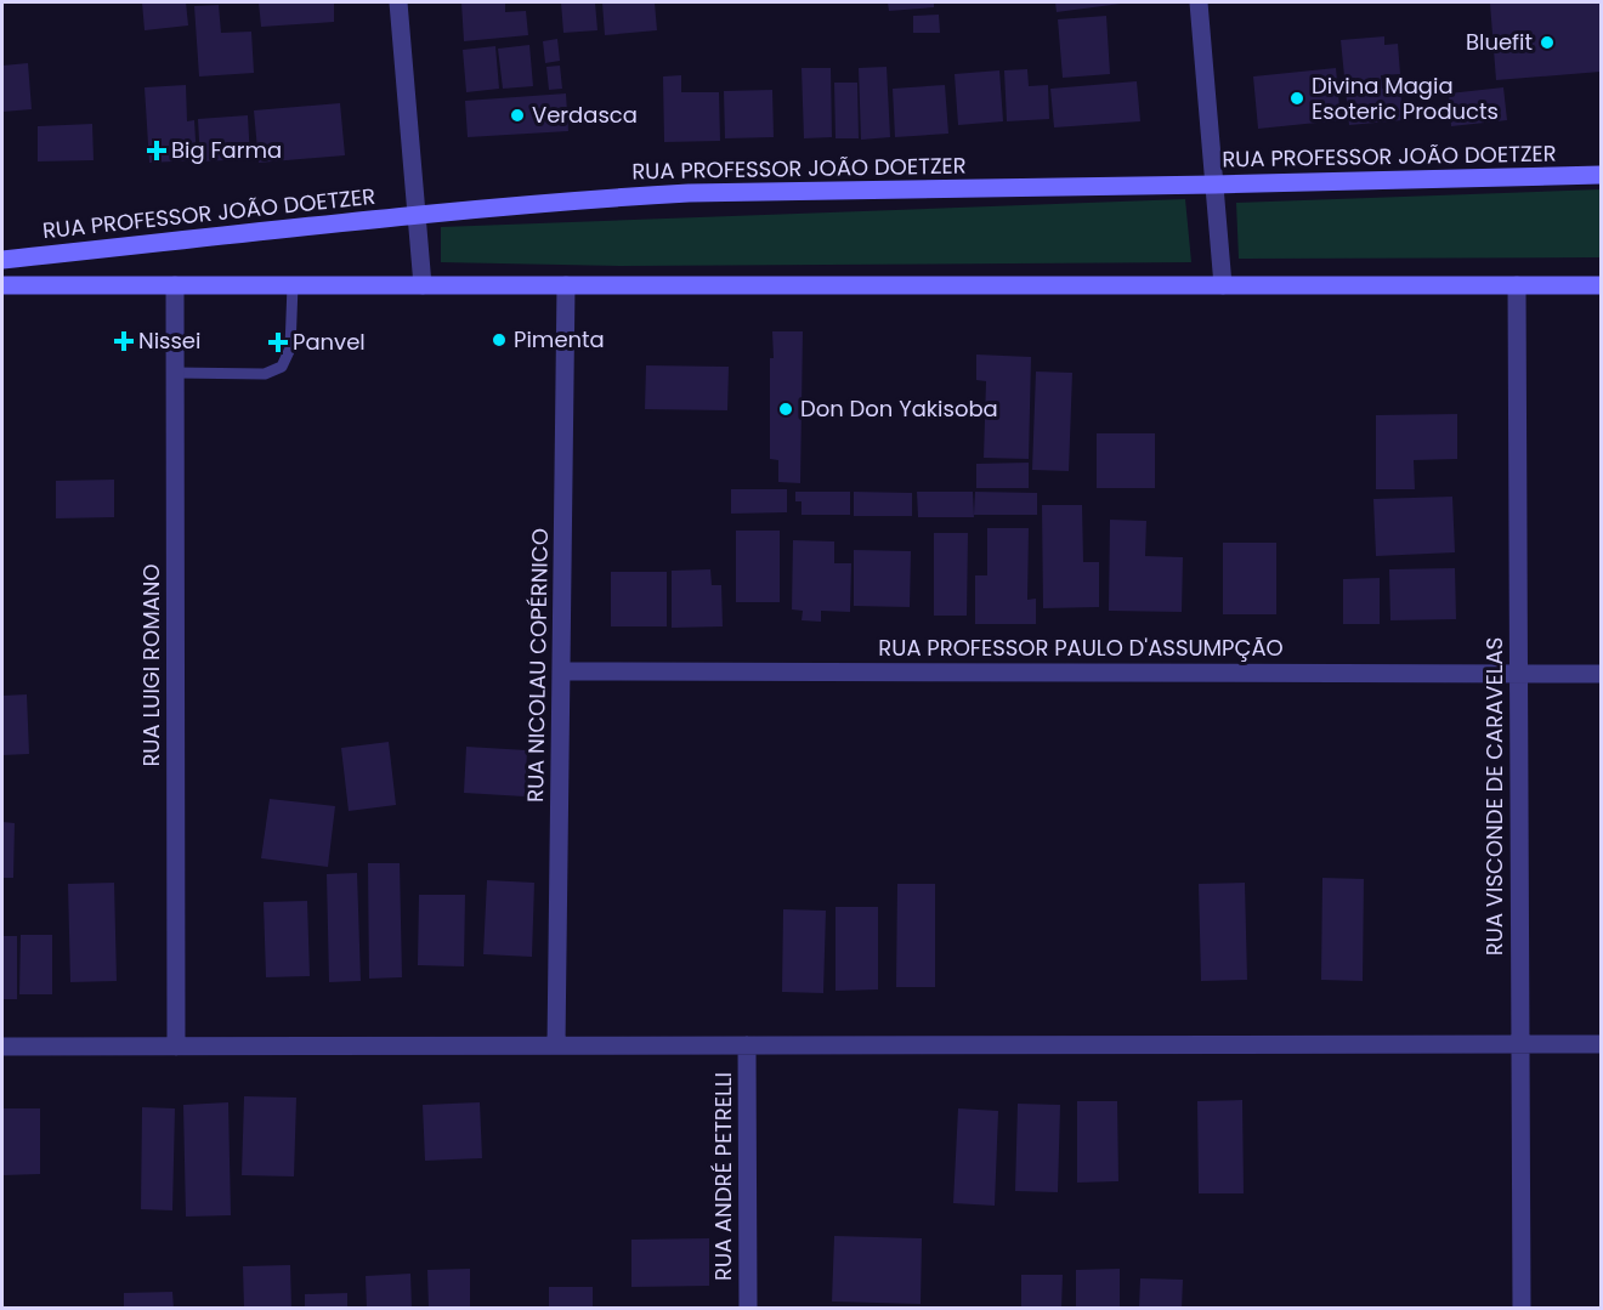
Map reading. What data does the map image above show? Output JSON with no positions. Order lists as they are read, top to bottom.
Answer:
{
  "streets": {
    "main road": ["RUA PROFESSOR JOÃO DOETZER"],
    "street": [
      "RUA PROFESSOR PAULO D'ASSUMPÇÃO",
      "RUA LUIGI ROMANO",
      "RUA NICOLAU COPÉRNICO",
      "RUA VISCONDE DE CARAVELAS",
      "RUA ANDRÉ PETRELLI"
    ]
  },
  "crossings": [
    ["RUA PROFESSOR PAULO D'ASSUMPÇÃO", "RUA NICOLAU COPÉRNICO"],
    ["RUA PROFESSOR PAULO D'ASSUMPÇÃO", "RUA VISCONDE DE CARAVELAS"]
  ],
  "places": {
    "other": [
      "Bluefit",
      "Divina Magia Esoteric Products",
      "Verdasca",
      "Pimenta",
      "Don Don Yakisoba"
    ],
    "health": ["Big Farma", "Nissei", "Panvel"]
  }
}
